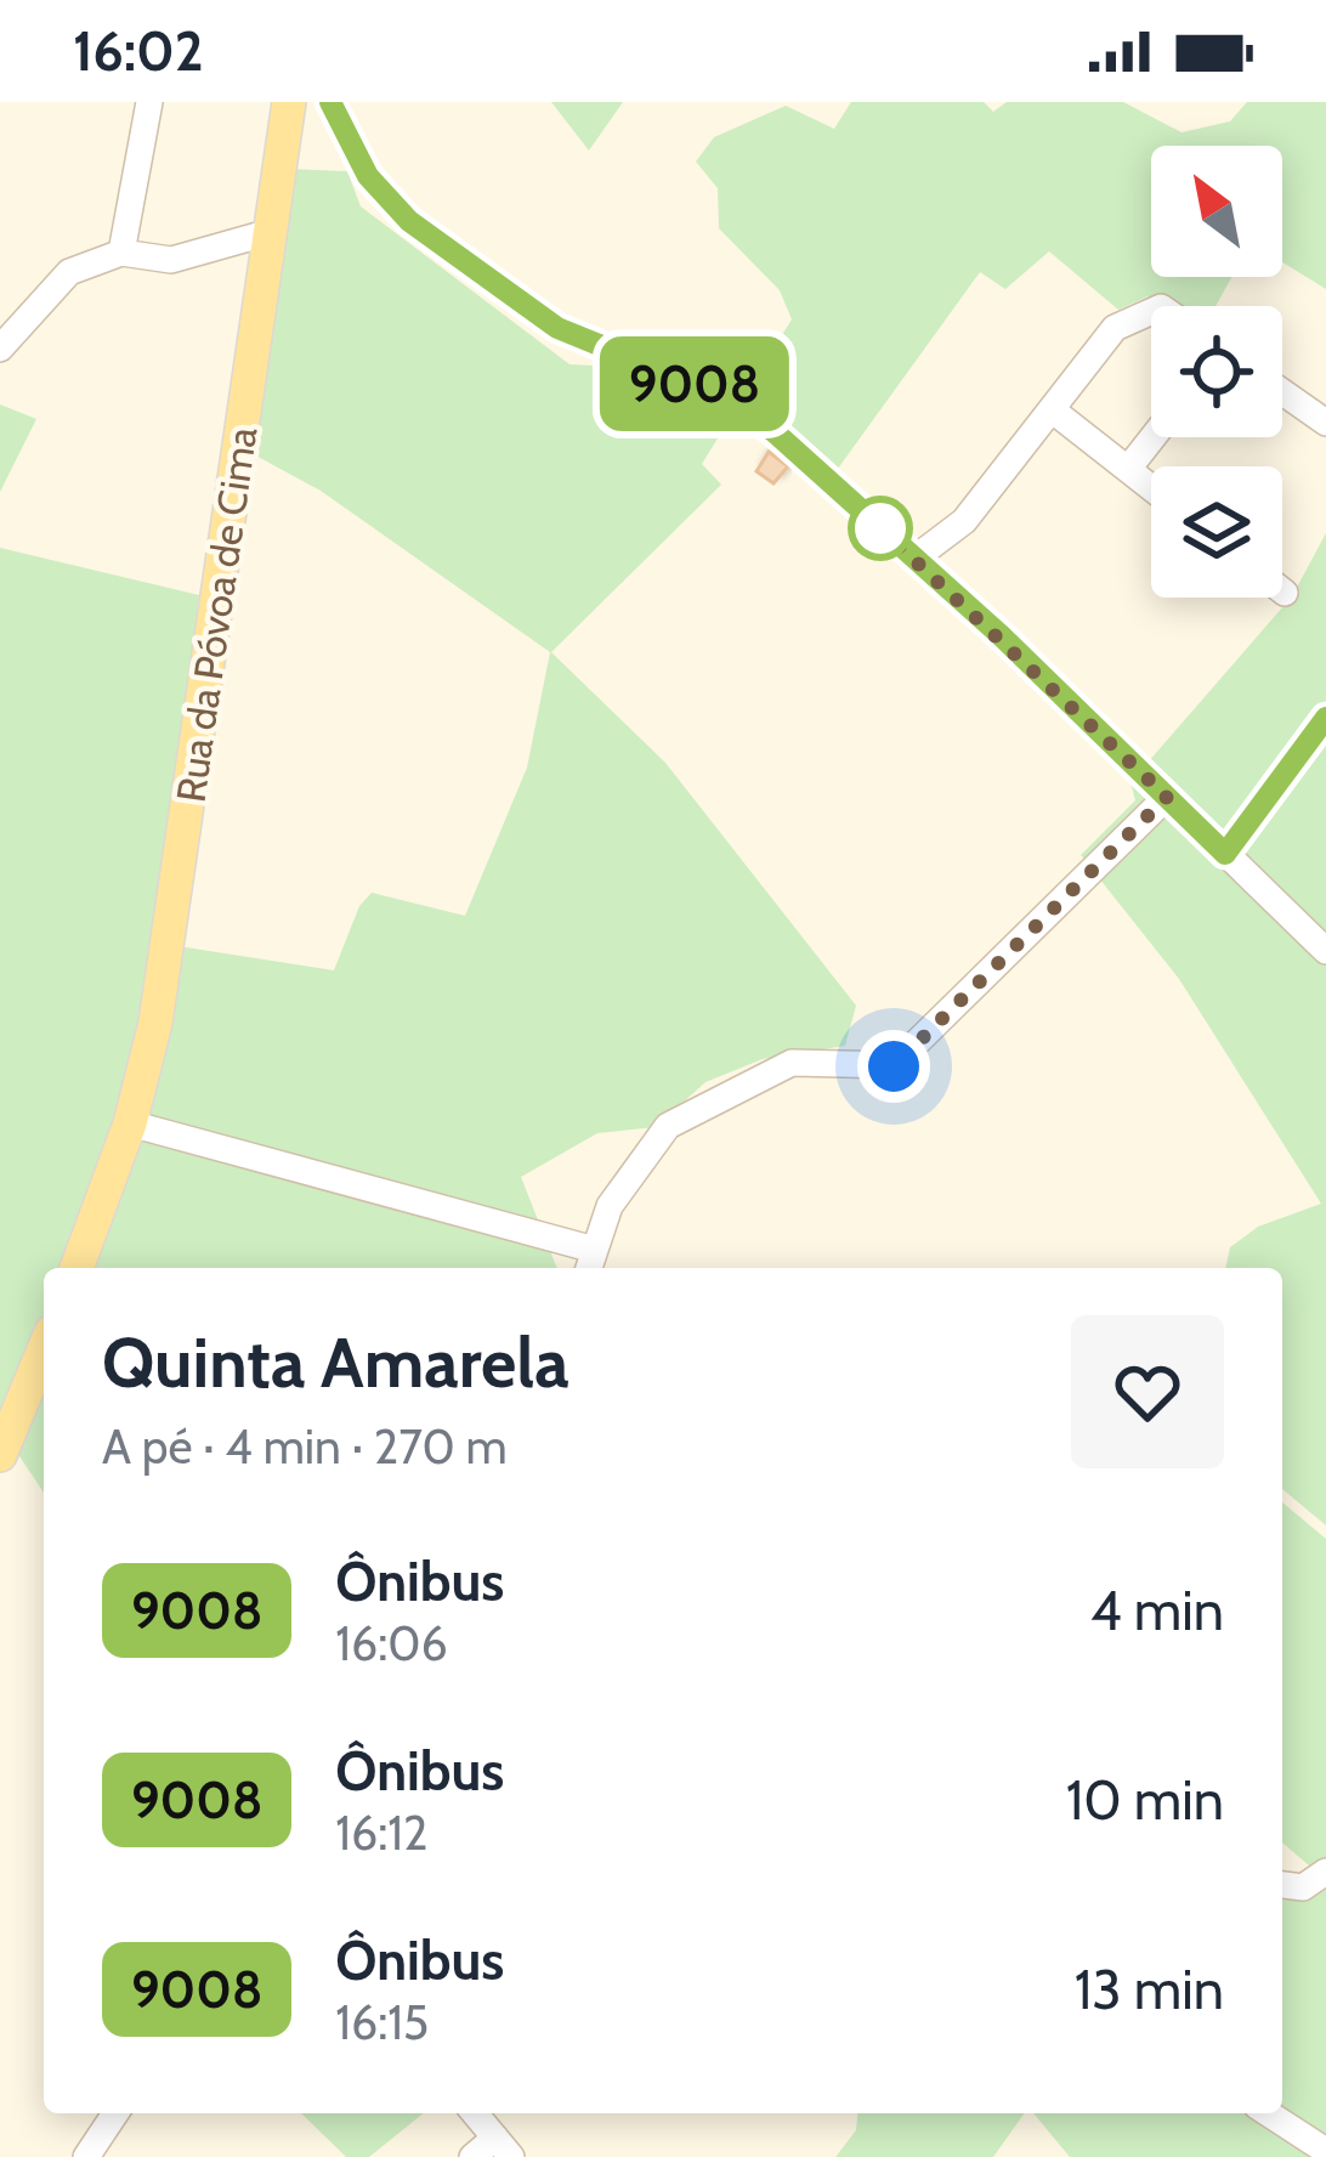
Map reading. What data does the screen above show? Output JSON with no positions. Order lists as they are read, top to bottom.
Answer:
{
  "streets": {
    "main road": ["Rua da Póvoa de Cima"]
  },
  "lines": ["bus line 9008"],
  "north": "top left",
  "page": {
    "status": "16:02",
    "on_map": "9008",
    "heading": ["Quinta Amarela", "A pé · 4 min · 270 m"],
    "list": [
      {
        "mark": "9008",
        "name": "Ônibus",
        "note": "16:06",
        "value": "4 min"
      },
      {
        "mark": "9008",
        "name": "Ônibus",
        "note": "16:12",
        "value": "10 min"
      },
      {
        "mark": "9008",
        "name": "Ônibus",
        "note": "16:15",
        "value": "13 min"
      }
    ]
  }
}
